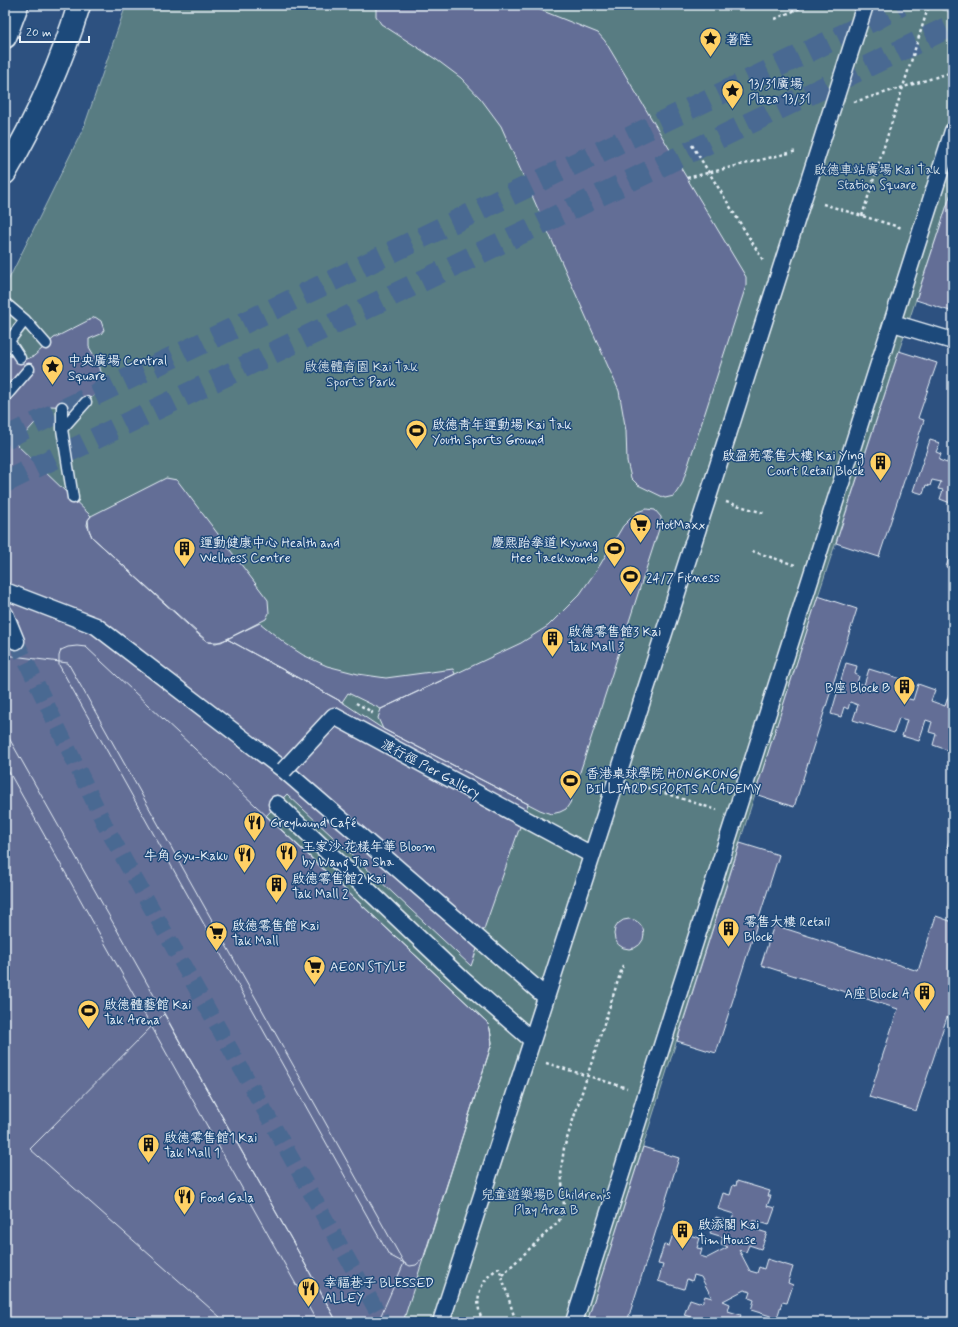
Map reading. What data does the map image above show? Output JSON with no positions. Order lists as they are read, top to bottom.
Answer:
{
  "streets": {
    "street": ["渡行徑 Pier Gallery"]
  },
  "parks": ["啟德車站廣場 Kai Tak Station Square", "啟德體育園 Kai Tak Sports Park", "兒童遊樂場B Children's Play Area B"],
  "places": {
    "place": ["著陸", "13/31廣場 Plaza 13/31", "中央廣場 Central Square"],
    "sports": [
      "啟德青年運動場 Kai Tak Youth Sports Ground",
      "慶熙跆拳道 Kyung Hee Taekwondo",
      "24/7 Fitness",
      "香港桌球學院 HONGKONG BILLIARD SPORTS ACADEMY",
      "啟德體藝館 Kai Tak Arena"
    ],
    "building": [
      "啟盈苑零售大樓 Kai Ying Court Retail Block",
      "運動健康中心 Health and Wellness Centre",
      "啟德零售館3 Kai Tak Mall 3",
      "B座 Block B",
      "啟德零售館2 Kai Tak Mall 2",
      "零售大樓 Retail Block",
      "A座 Block A",
      "啟德零售館1 Kai Tak Mall 1",
      "啟添閣 Kai Tim House"
    ],
    "supermarket": ["HotMaxx", "啟德零售館 Kai Tak Mall", "AEON STYLE"],
    "restaurant": [
      "Greyhound Café",
      "王家沙·花樣年華 Bloom by Wang Jia Sha",
      "牛角 Gyu-Kaku",
      "Food Gala",
      "幸福巷子 BLESSED ALLEY"
    ]
  },
  "scale_bar": "20 m"
}
